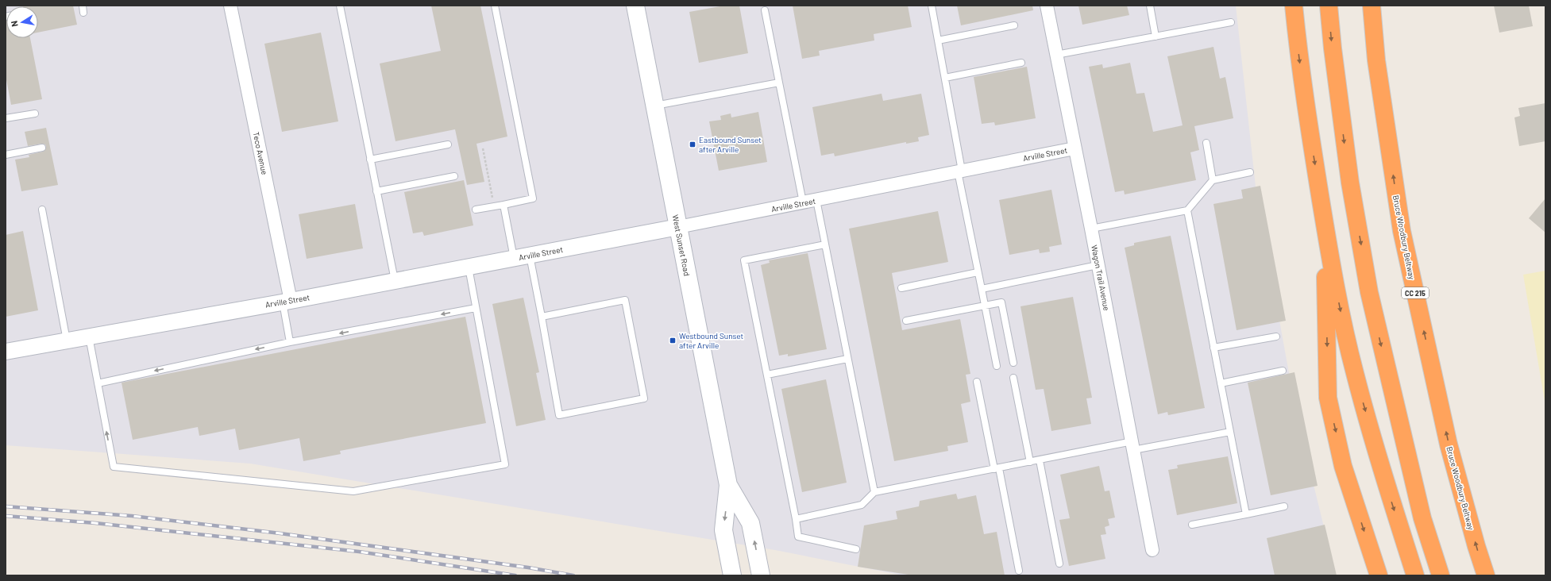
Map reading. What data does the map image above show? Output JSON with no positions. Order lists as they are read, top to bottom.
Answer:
{
  "streets": {
    "highway": ["Bruce Woodbury Beltway", "CC 215"],
    "main road": ["West Sunset Road"],
    "street": ["Teco Avenue", "Arville Street", "Wagon Trail Avenue"]
  },
  "crossings": [
    ["Teco Avenue", "Arville Street"],
    ["Arville Street", "West Sunset Road"],
    ["Arville Street", "Wagon Trail Avenue"]
  ],
  "places": {
    "transit": ["Eastbound Sunset after Arville", "Westbound Sunset after Arville"]
  },
  "north": "left"
}
